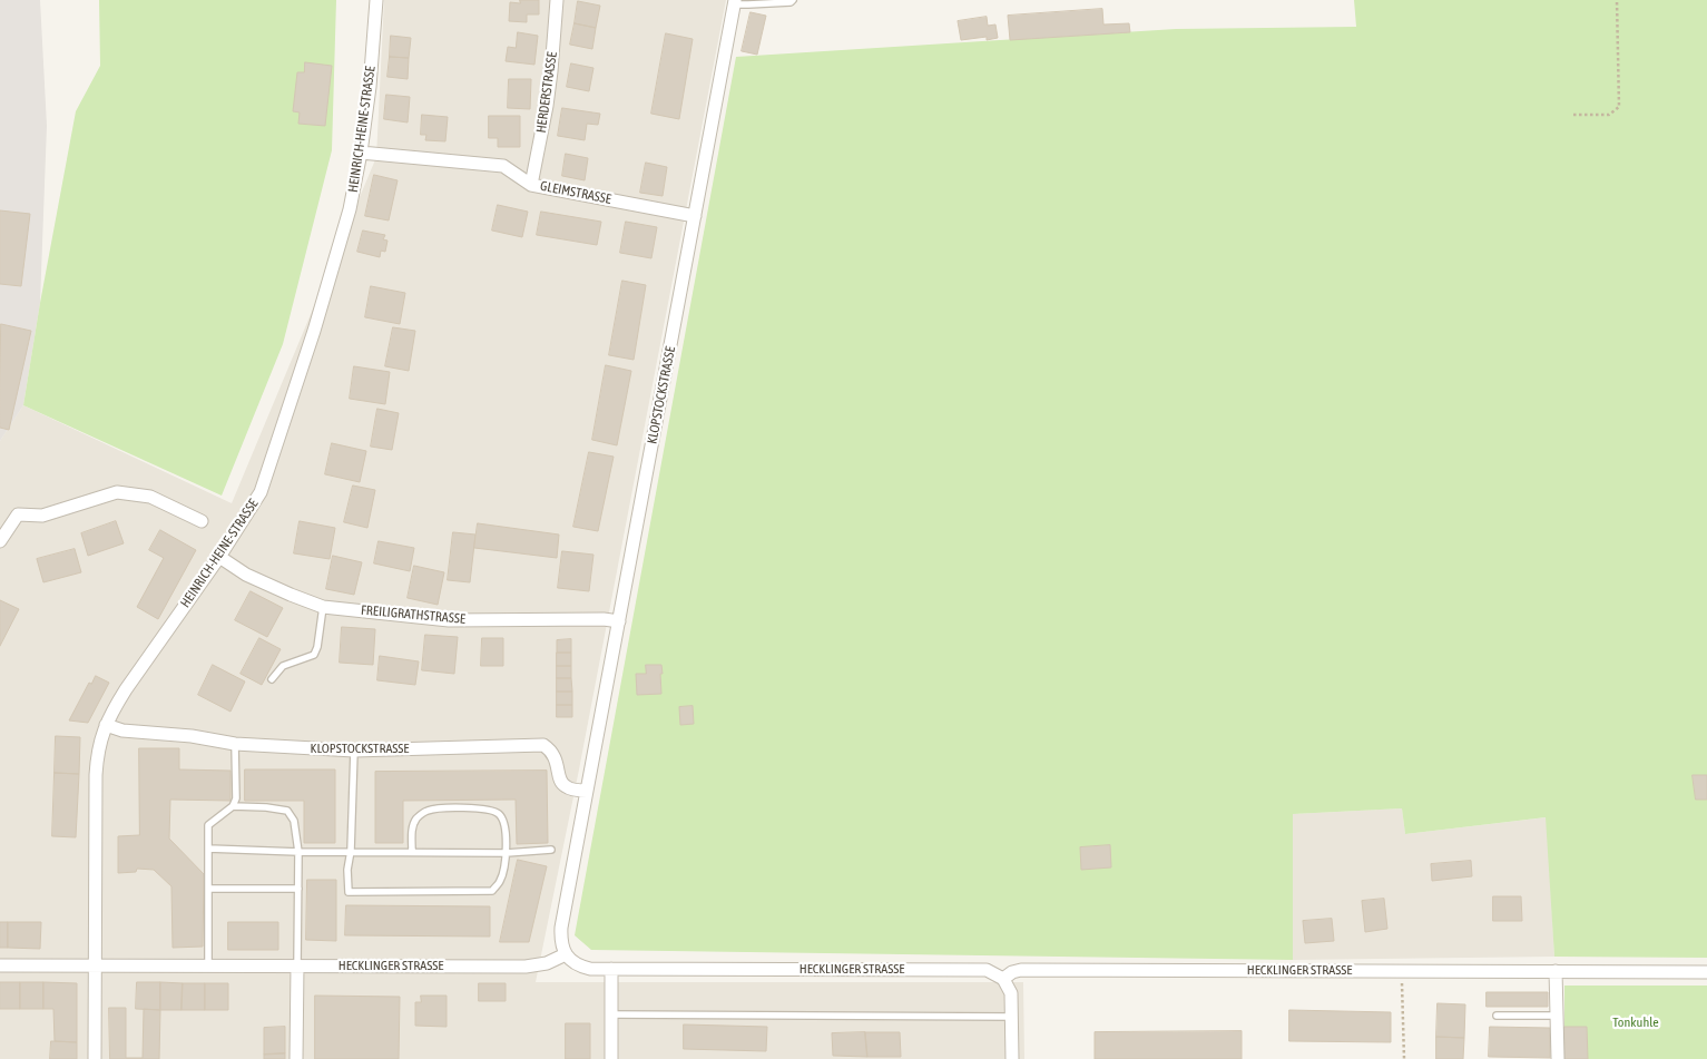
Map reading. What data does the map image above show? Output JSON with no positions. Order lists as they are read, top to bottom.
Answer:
{
  "streets": {
    "street": [
      "HERDERSTRASSE",
      "HEINRICH-HEINE-STRASSE",
      "GLEIMSTRASSE",
      "KLOPSTOCKSTRASSE",
      "FREILIGRATHSTRASSE",
      "HECKLINGER STRASSE"
    ]
  },
  "crossings": [
    ["HERDERSTRASSE", "GLEIMSTRASSE"],
    ["HEINRICH-HEINE-STRASSE", "GLEIMSTRASSE"],
    ["HEINRICH-HEINE-STRASSE", "KLOPSTOCKSTRASSE"],
    ["HEINRICH-HEINE-STRASSE", "FREILIGRATHSTRASSE"],
    ["HEINRICH-HEINE-STRASSE", "HECKLINGER STRASSE"],
    ["GLEIMSTRASSE", "KLOPSTOCKSTRASSE"],
    ["KLOPSTOCKSTRASSE", "FREILIGRATHSTRASSE"],
    ["KLOPSTOCKSTRASSE", "HECKLINGER STRASSE"]
  ],
  "parks": ["Tonkuhle"]
}
